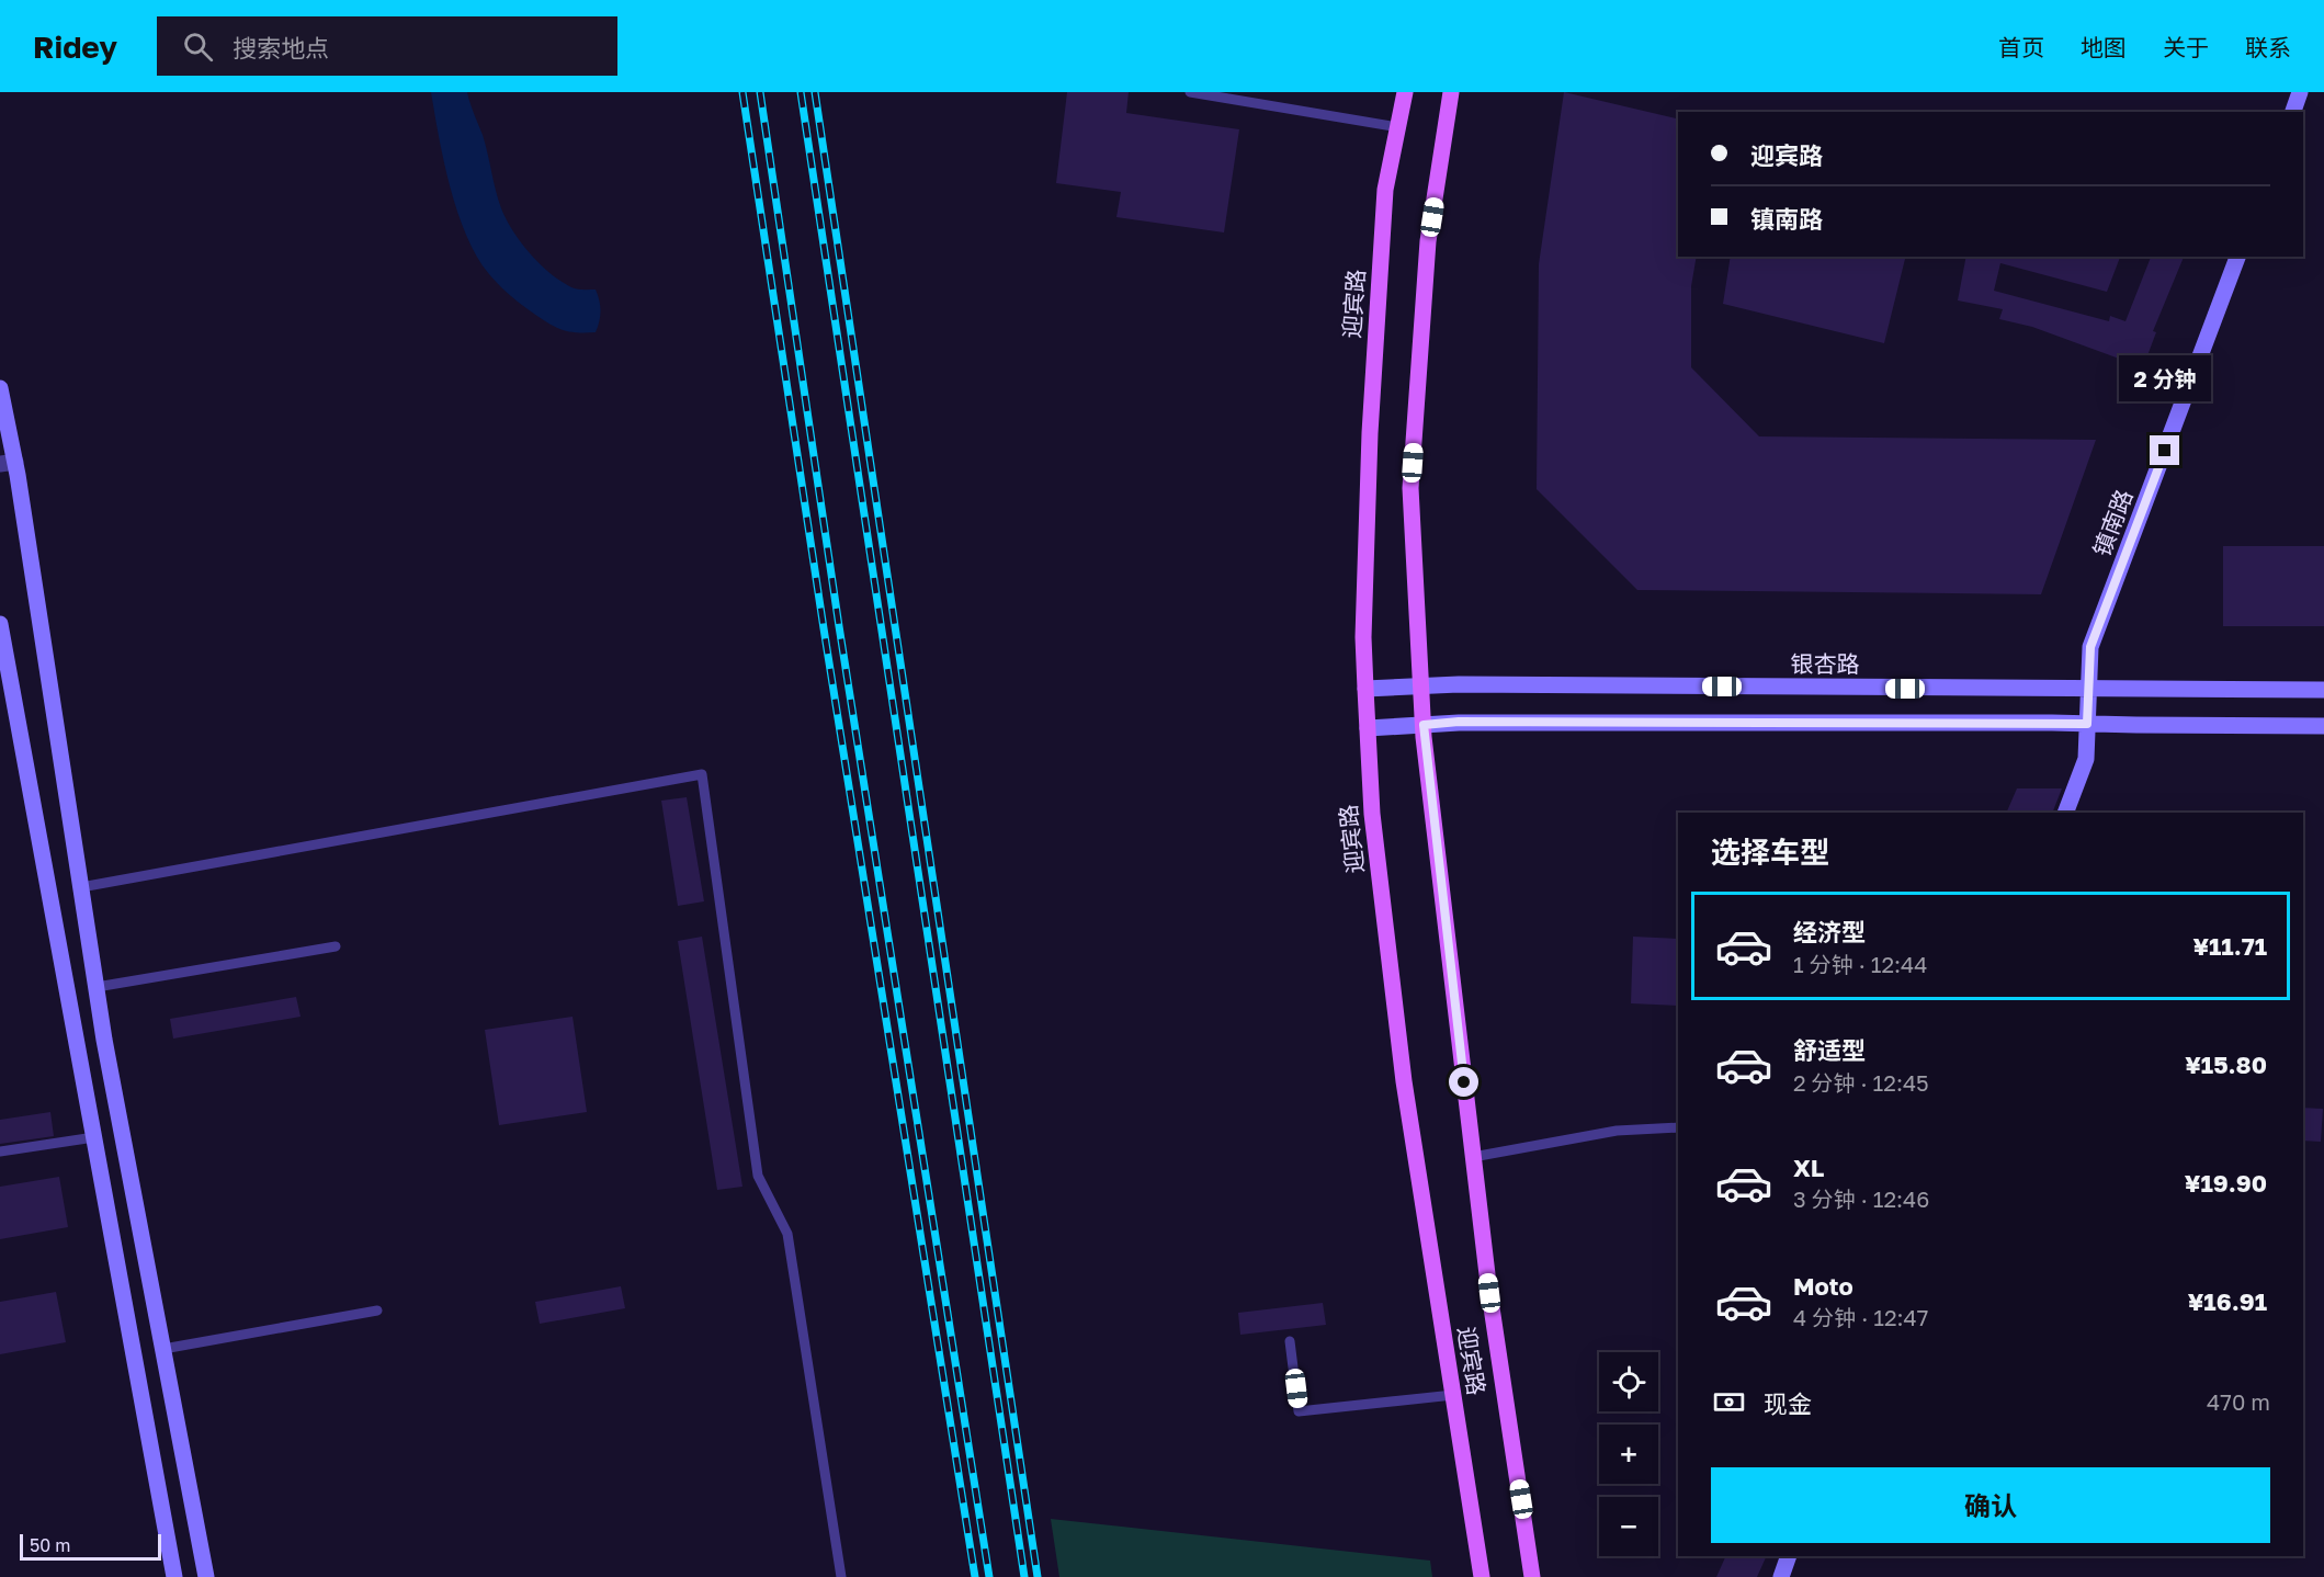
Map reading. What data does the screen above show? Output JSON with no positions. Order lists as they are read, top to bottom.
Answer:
{
  "streets": {
    "main road": ["迎宾路"],
    "street": ["镇南路", "银杏路"]
  },
  "crossings": [
    ["迎宾路", "银杏路"],
    ["镇南路", "银杏路"]
  ],
  "scale_bar": "50 m",
  "page": {
    "header": "Ridey",
    "search": "搜索地点",
    "nav": [
      "首页",
      "地图",
      "关于",
      "联系"
    ],
    "banner": ["迎宾路", "镇南路"],
    "bubble": "2 分钟",
    "heading": "选择车型",
    "list": [
      {
        "name": "经济型",
        "note": "1 分钟 · 12:44",
        "value": "¥11.71"
      },
      {
        "name": "舒适型",
        "note": "2 分钟 · 12:45",
        "value": "¥15.80"
      },
      {
        "name": "XL",
        "note": "3 分钟 · 12:46",
        "value": "¥19.90"
      },
      {
        "name": "Moto",
        "note": "4 分钟 · 12:47",
        "value": "¥16.91"
      }
    ],
    "map_buttons": ["+", "−"],
    "pay": ["现金", "470 m"],
    "buttons": "确认",
    "scale": "50 m"
  }
}
